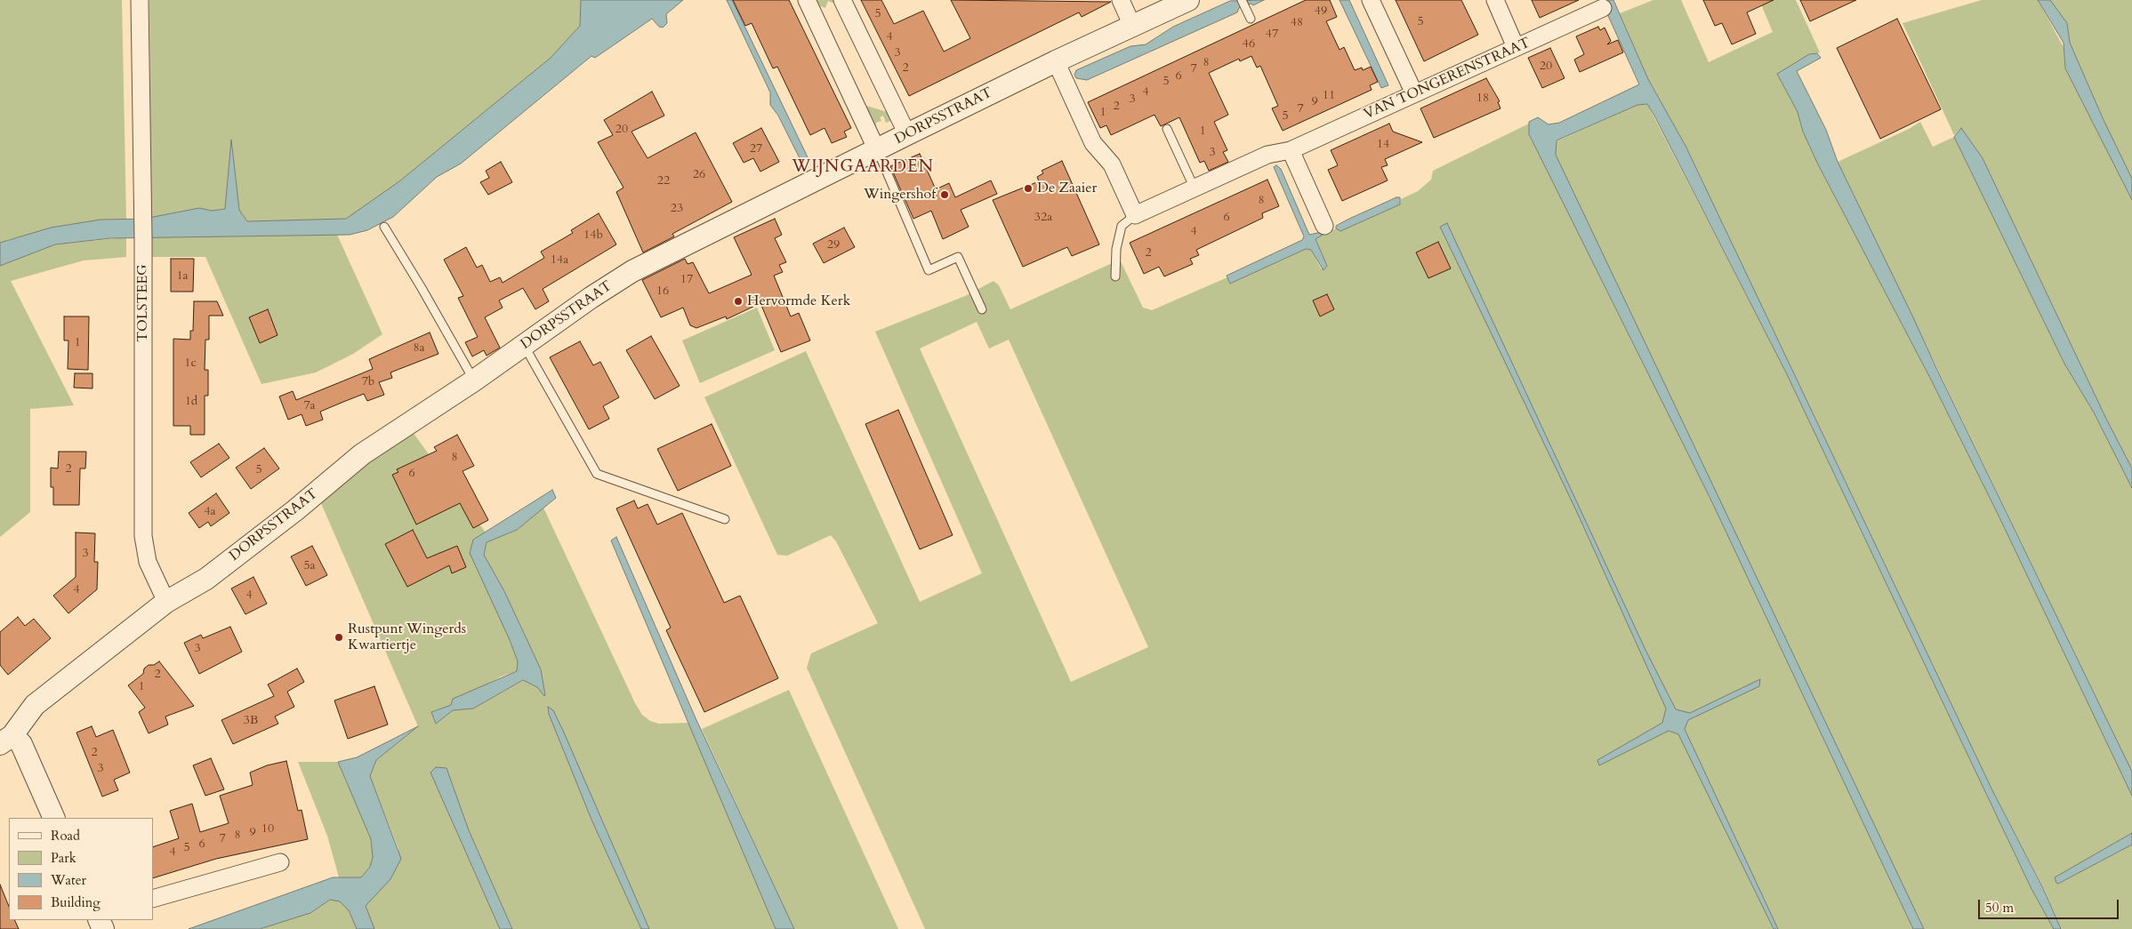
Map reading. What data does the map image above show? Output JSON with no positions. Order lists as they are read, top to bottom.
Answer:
{
  "streets": {
    "street": ["VAN TONGERENSTRAAT", "DORPSSTRAAT", "TOLSTEEG"]
  },
  "crossings": [
    ["DORPSSTRAAT", "TOLSTEEG"]
  ],
  "districts": ["WIJNGAARDEN"],
  "places": [
    "De Zaaier",
    "Wingershof",
    "Hervormde Kerk",
    "Rustpunt Wingerds Kwartiertje"
  ],
  "house_numbers": [
    "49",
    "5",
    "5",
    "48",
    "47",
    "4",
    "46",
    "3",
    "8",
    "20",
    "2",
    "7",
    "6",
    "5",
    "4",
    "11",
    "18",
    "3",
    "9",
    "2",
    "7",
    "1",
    "5",
    "20",
    "1",
    "14",
    "27",
    "3",
    "26",
    "22",
    "8",
    "23",
    "32a",
    "6",
    "4",
    "14b",
    "29",
    "2",
    "14a",
    "1a",
    "17",
    "16",
    "1",
    "8a",
    "1c",
    "7b",
    "1d",
    "7a",
    "8",
    "2",
    "5",
    "6",
    "4a",
    "3",
    "5a",
    "4",
    "4",
    "3",
    "2",
    "1",
    "3B",
    "2",
    "3",
    "10",
    "9",
    "8",
    "7",
    "6",
    "5",
    "4"
  ],
  "legend": [
    "Road",
    "Park",
    "Water",
    "Building"
  ],
  "scale_bar": "50 m"
}
